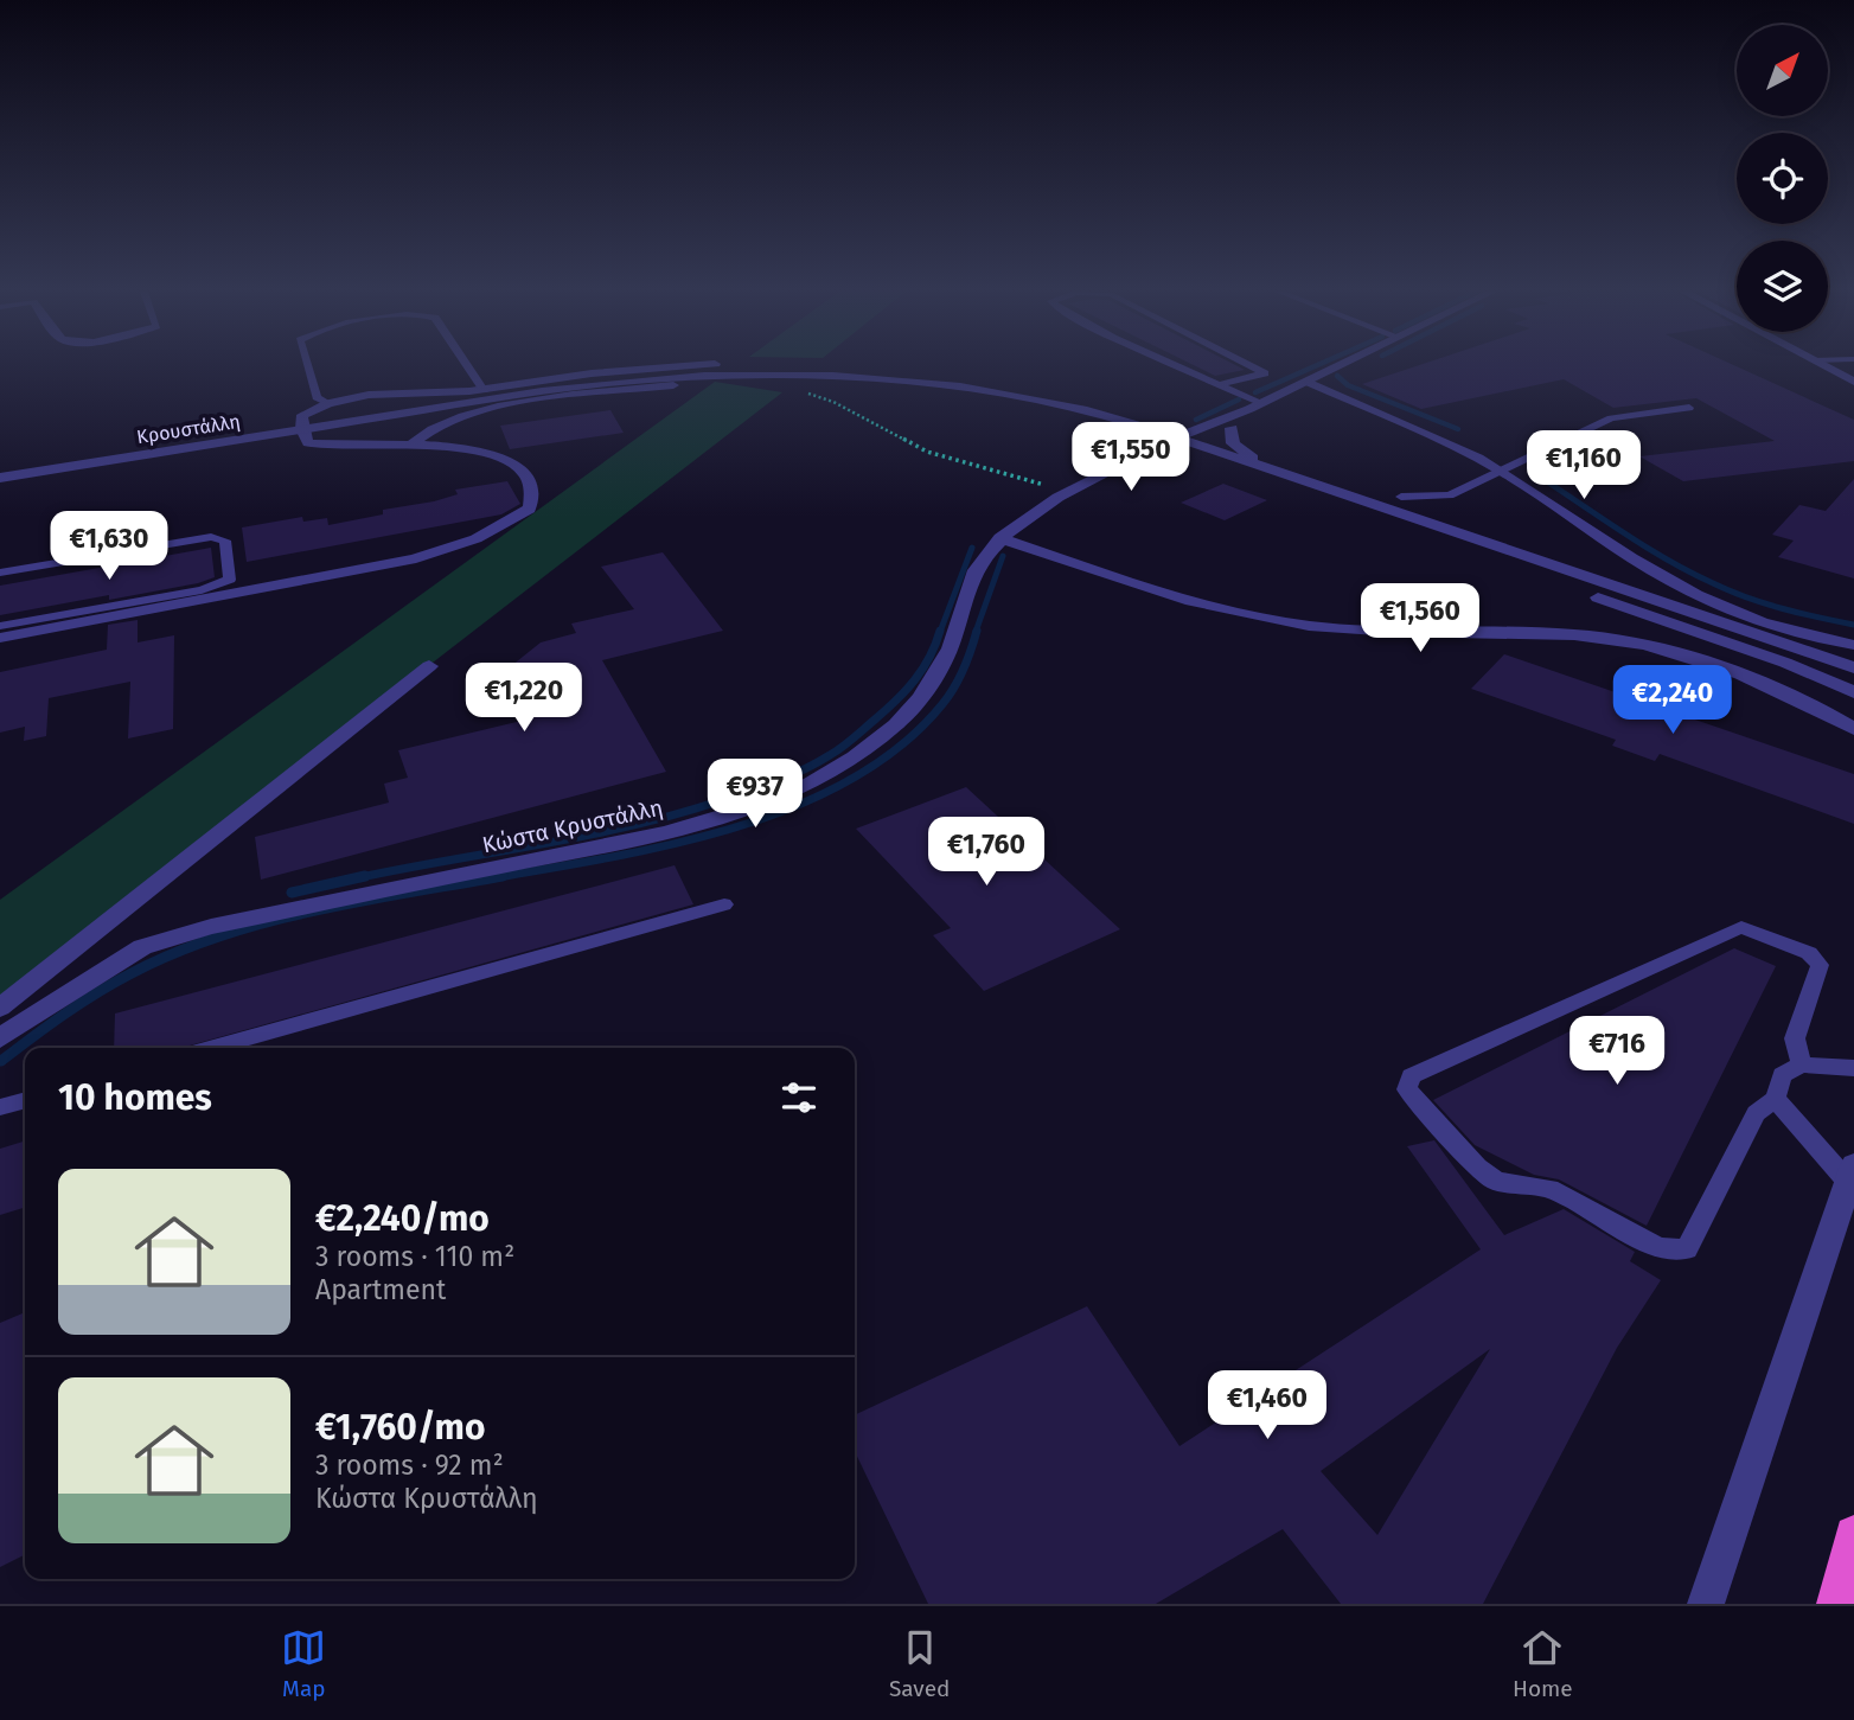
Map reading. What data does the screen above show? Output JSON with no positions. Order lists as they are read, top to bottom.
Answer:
{
  "streets": {
    "street": ["Κρουστάλλη", "Κώστα Κρυστάλλη"]
  },
  "north": "top right",
  "page": {
    "price": [
      "€1,550",
      "€1,160",
      "€1,630",
      "€1,560",
      "€1,220",
      "€2,240",
      "€937",
      "€1,760",
      "€716",
      "€1,460"
    ],
    "heading": "10 homes",
    "list": [
      {
        "name": "€2,240/mo",
        "note": "3 rooms · 110 m² · Apartment"
      },
      {
        "name": "€1,760/mo",
        "note": "3 rooms · 92 m² · Κώστα Κρυστάλλη"
      }
    ],
    "tabs": ["Map", "Saved", "Home"]
  }
}
